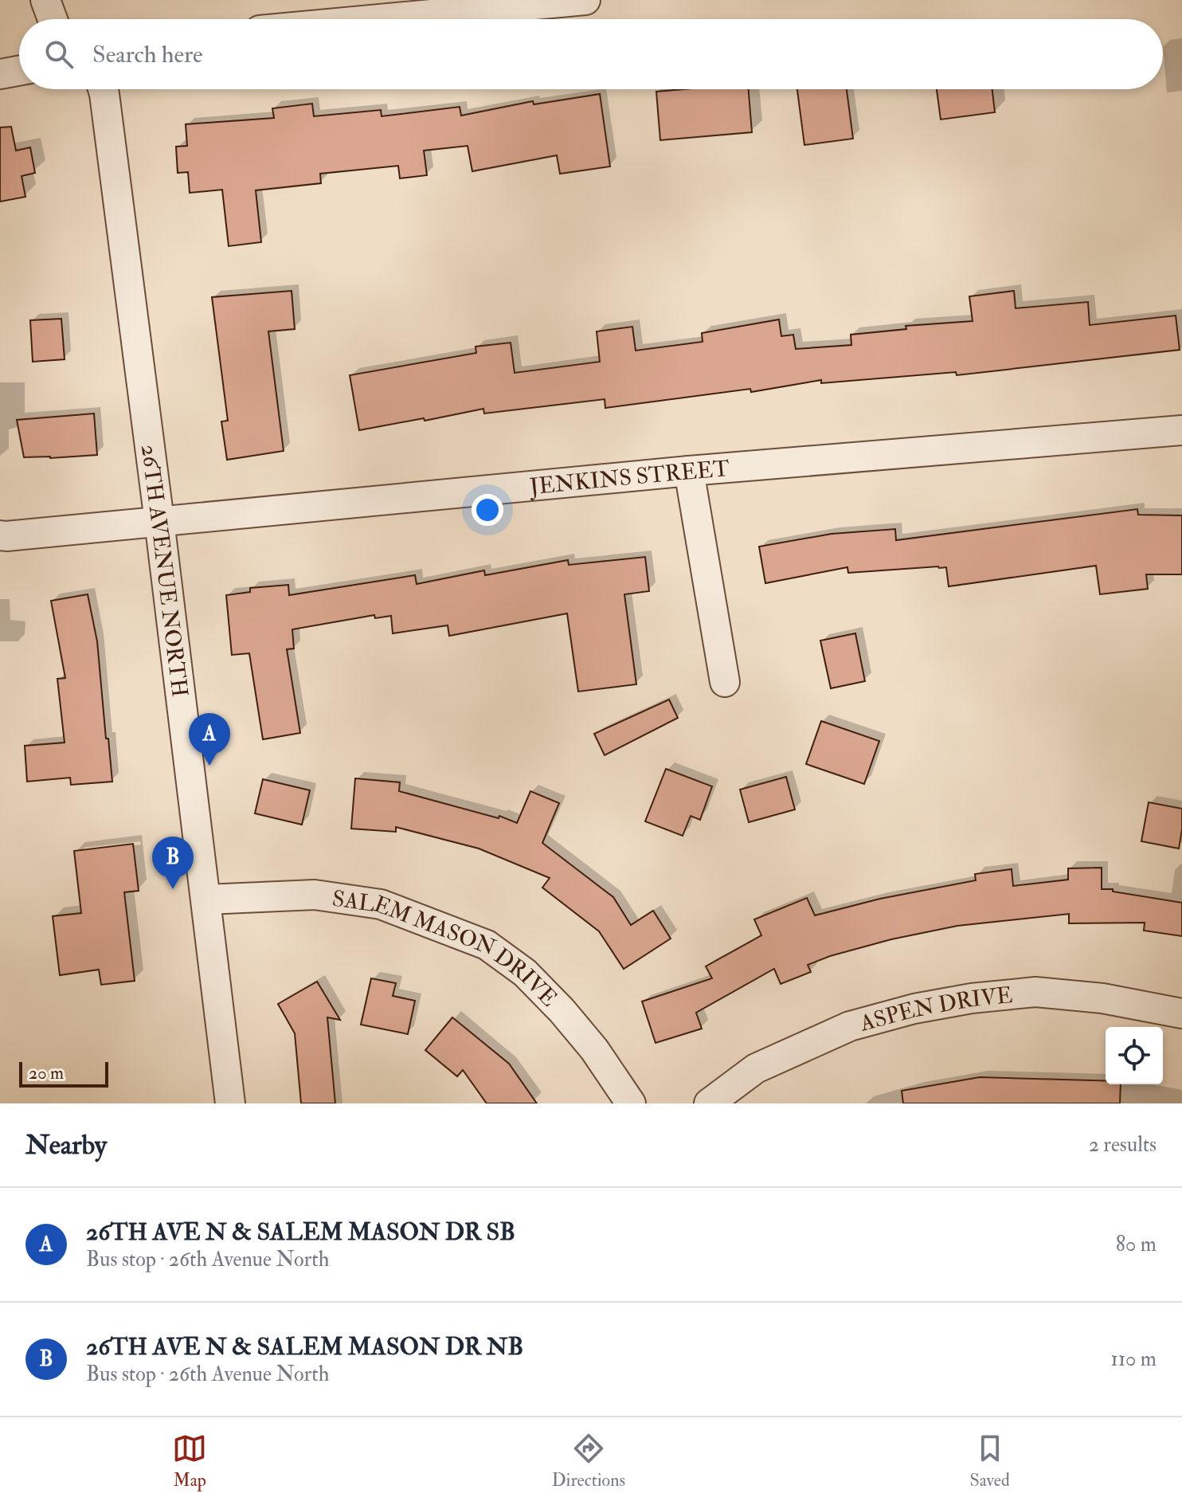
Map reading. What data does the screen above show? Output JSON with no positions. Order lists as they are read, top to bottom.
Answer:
{
  "streets": {
    "street": [
      "JENKINS STREET",
      "26TH AVENUE NORTH",
      "SALEM MASON DRIVE",
      "ASPEN DRIVE"
    ]
  },
  "crossings": [
    ["JENKINS STREET", "26TH AVENUE NORTH"],
    ["26TH AVENUE NORTH", "SALEM MASON DRIVE"]
  ],
  "scale_bar": "20 m",
  "page": {
    "search": "Search here",
    "pins": ["A", "B"],
    "scale": "20 m",
    "heading": ["Nearby", "2 results"],
    "list": [
      {
        "mark": "A",
        "name": "26TH AVE N & SALEM MASON DR SB",
        "note": "Bus stop · 26th Avenue North",
        "value": "80 m"
      },
      {
        "mark": "B",
        "name": "26TH AVE N & SALEM MASON DR NB",
        "note": "Bus stop · 26th Avenue North",
        "value": "110 m"
      }
    ],
    "nav": ["Map", "Directions", "Saved"]
  }
}
